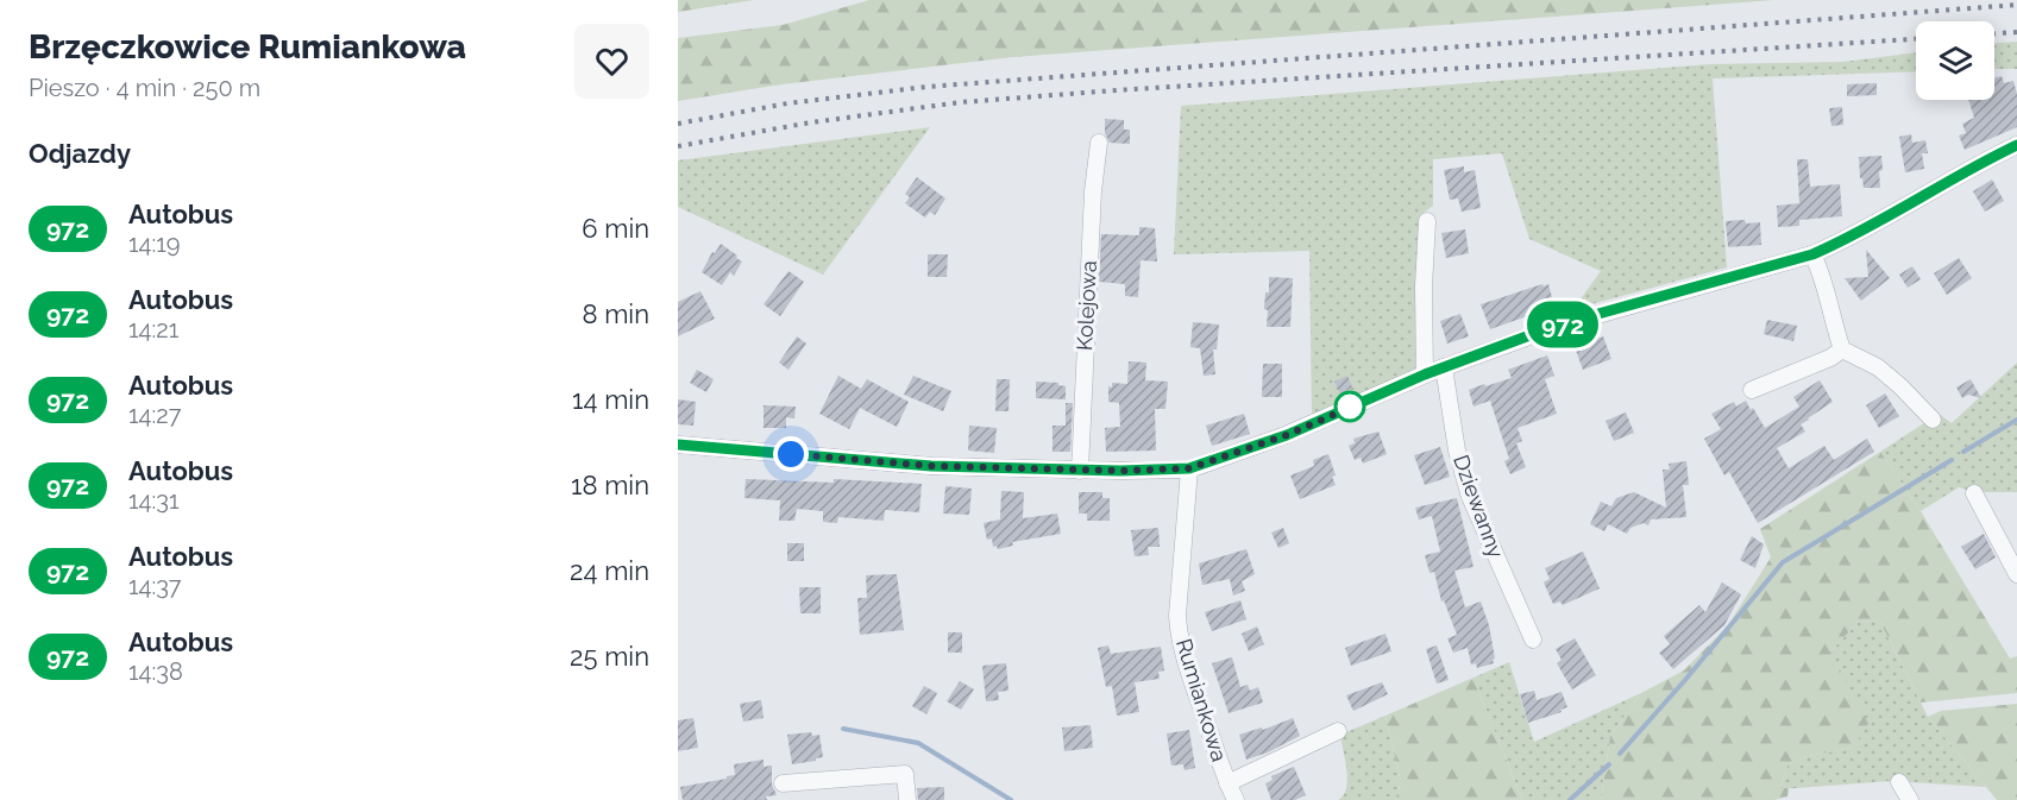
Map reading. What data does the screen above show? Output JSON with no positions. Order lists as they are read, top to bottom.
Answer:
{
  "streets": {
    "street": ["Kolejowa", "Dziewanny", "Rumiankowa"]
  },
  "lines": ["bus line 972"],
  "page": {
    "heading": [
      ["Brzęczkowice Rumiankowa", "Pieszo · 4 min · 250 m"],
      "Odjazdy"
    ],
    "on_map": "972",
    "list": [
      {
        "mark": "972",
        "name": "Autobus",
        "note": "14:19",
        "value": "6 min"
      },
      {
        "mark": "972",
        "name": "Autobus",
        "note": "14:21",
        "value": "8 min"
      },
      {
        "mark": "972",
        "name": "Autobus",
        "note": "14:27",
        "value": "14 min"
      },
      {
        "mark": "972",
        "name": "Autobus",
        "note": "14:31",
        "value": "18 min"
      },
      {
        "mark": "972",
        "name": "Autobus",
        "note": "14:37",
        "value": "24 min"
      },
      {
        "mark": "972",
        "name": "Autobus",
        "note": "14:38",
        "value": "25 min"
      }
    ]
  }
}
